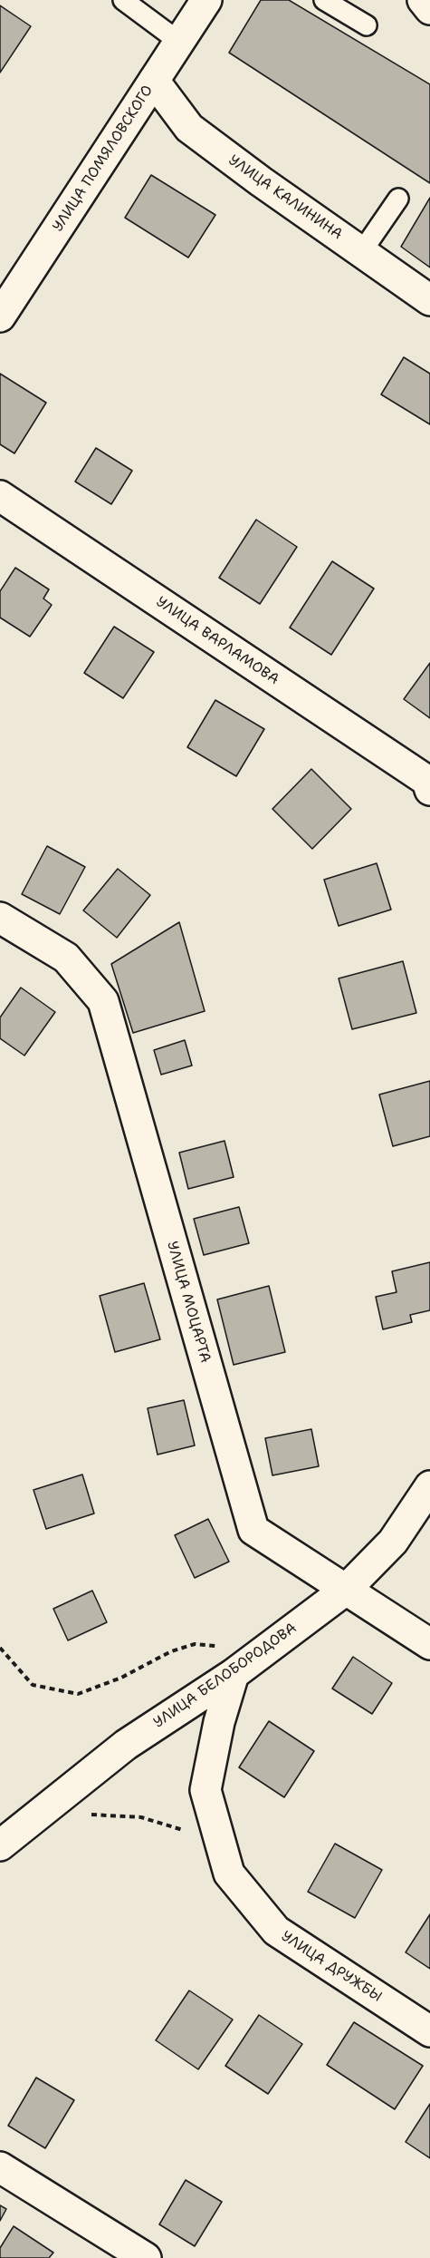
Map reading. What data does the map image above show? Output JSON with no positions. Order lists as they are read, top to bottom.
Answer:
{
  "streets": {
    "street": [
      "УЛИЦА ПОМЯЛОВСКОГО",
      "УЛИЦА КАЛИНИНА",
      "УЛИЦА ВАРЛАМОВА",
      "УЛИЦА МОЦАРТА",
      "УЛИЦА БЕЛОБОРОДОВА",
      "УЛИЦА ДРУЖБЫ"
    ]
  },
  "crossings": [
    ["УЛИЦА ПОМЯЛОВСКОГО", "УЛИЦА КАЛИНИНА"],
    ["УЛИЦА МОЦАРТА", "УЛИЦА БЕЛОБОРОДОВА"],
    ["УЛИЦА БЕЛОБОРОДОВА", "УЛИЦА ДРУЖБЫ"]
  ]
}
